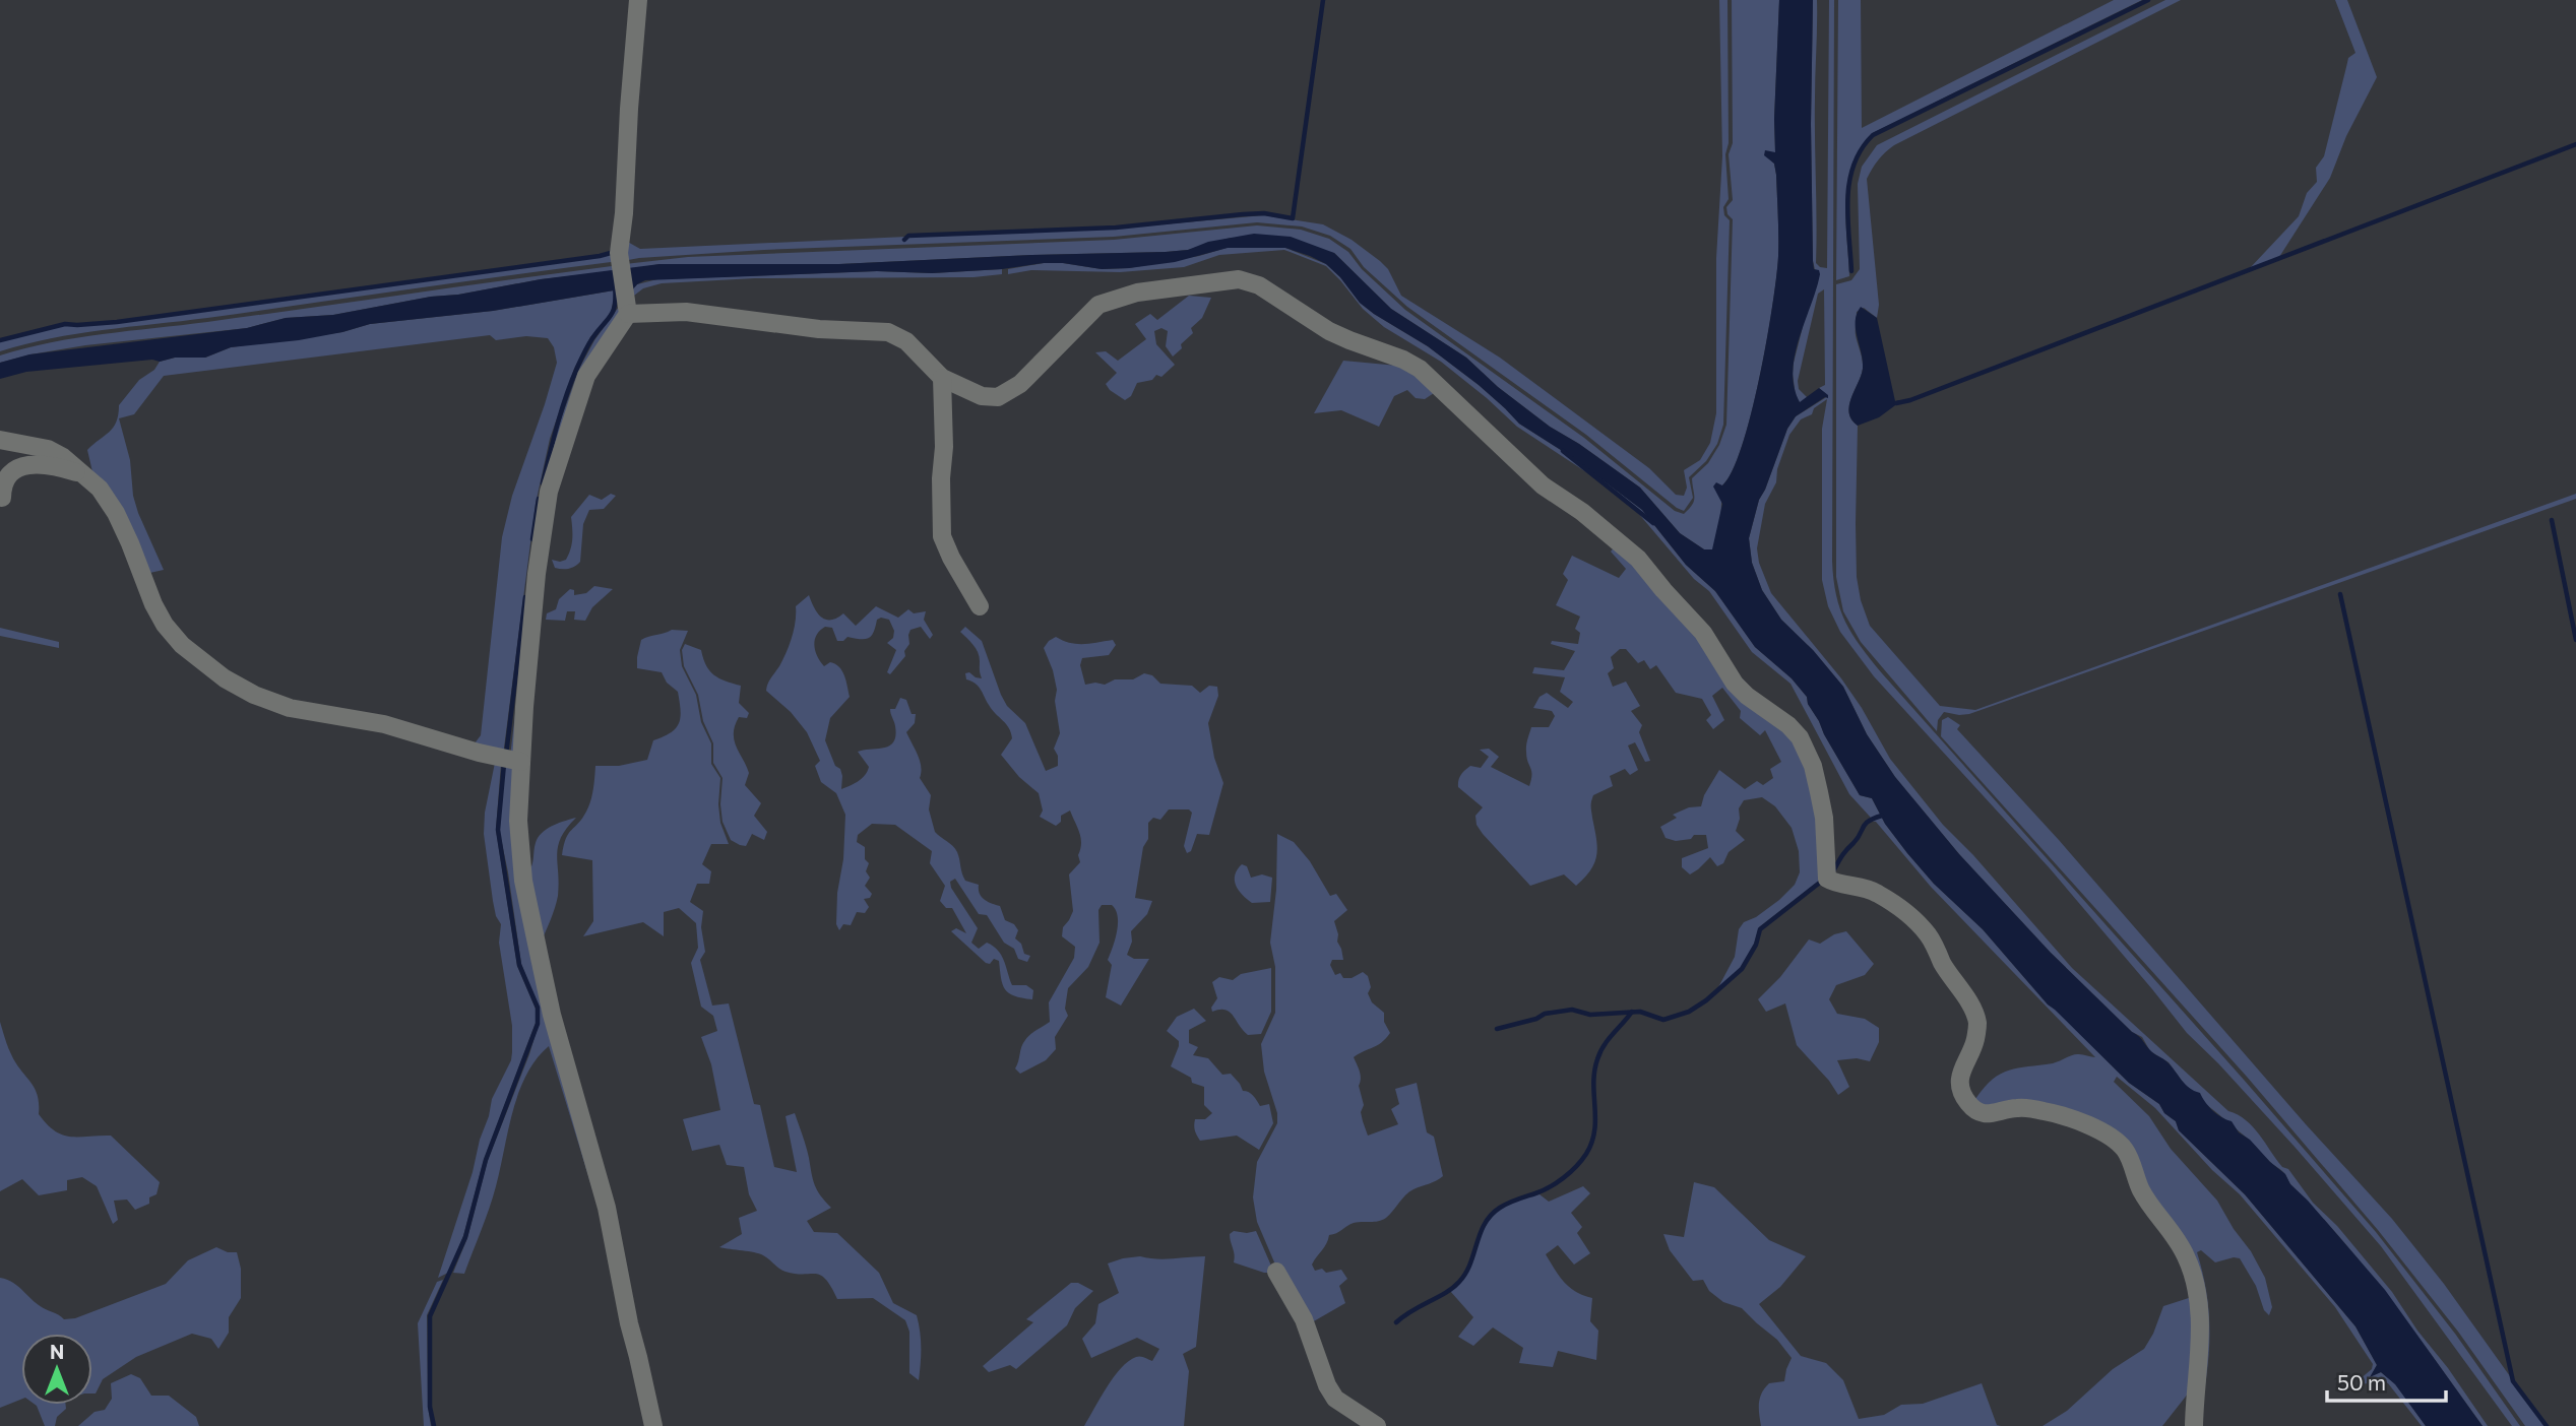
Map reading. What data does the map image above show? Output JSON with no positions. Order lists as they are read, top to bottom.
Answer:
{
  "scale_bar": "50 m",
  "north": "top"
}
